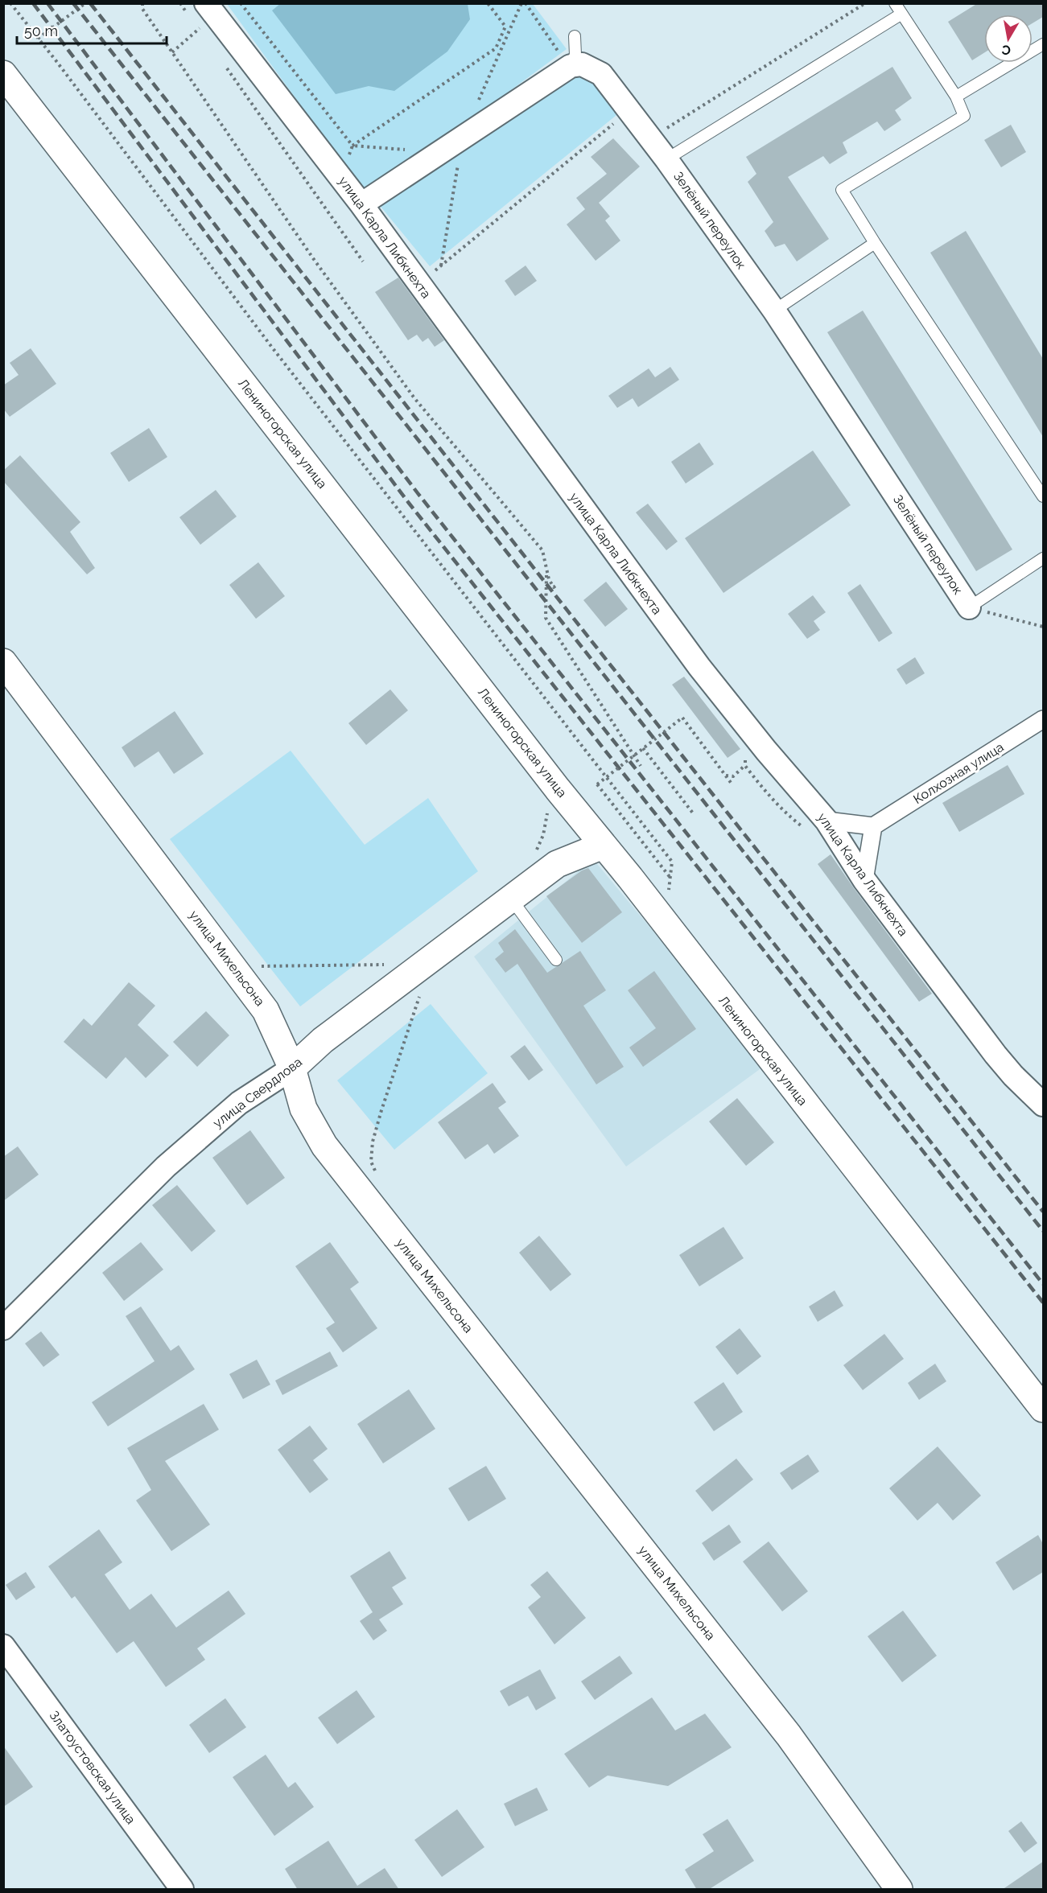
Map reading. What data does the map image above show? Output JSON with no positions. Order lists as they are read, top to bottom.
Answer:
{
  "streets": {
    "street": [
      "Зелёный переулок",
      "улица Карла Либкнехта",
      "Лениногорская улица",
      "Колхозная улица",
      "улица Михельсона",
      "улица Свердлова",
      "Златоустовская улица"
    ]
  },
  "crossings": [
    ["Лениногорская улица", "улица Свердлова"],
    ["улица Михельсона", "улица Свердлова"]
  ],
  "scale_bar": "50 m",
  "north": "bottom"
}
